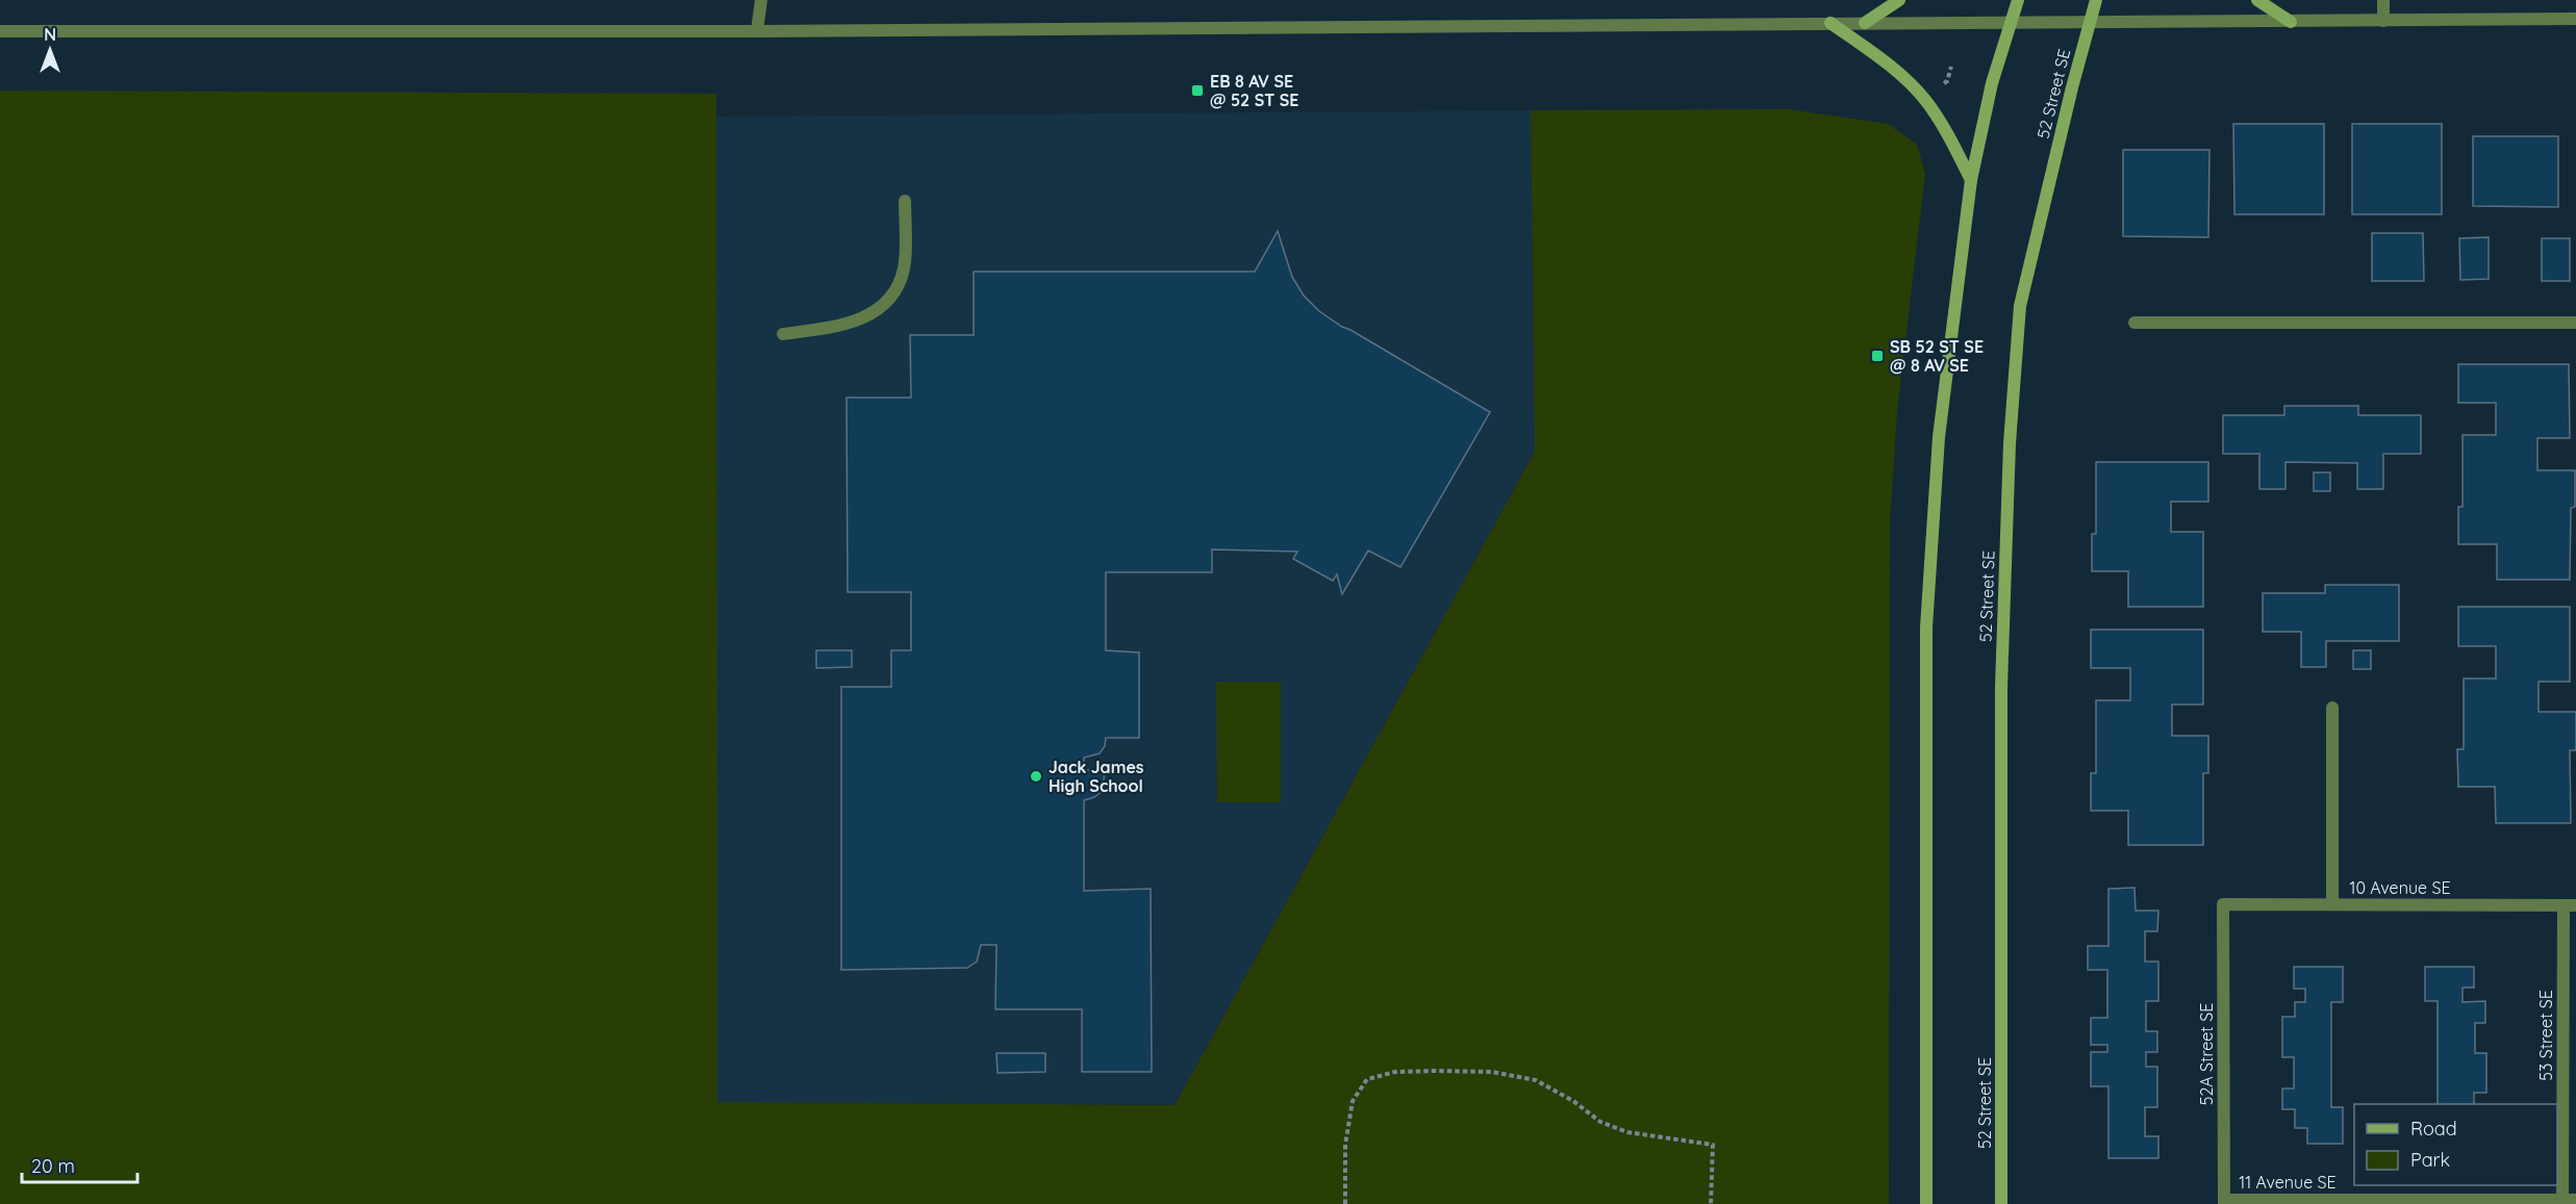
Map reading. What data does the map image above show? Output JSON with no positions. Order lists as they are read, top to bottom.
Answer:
{
  "streets": {
    "main road": ["52 Street SE"],
    "street": [
      "10 Avenue SE",
      "53 Street SE",
      "52A Street SE",
      "11 Avenue SE"
    ]
  },
  "crossings": [
    ["10 Avenue SE", "53 Street SE"],
    ["10 Avenue SE", "52A Street SE"],
    ["53 Street SE", "11 Avenue SE"],
    ["52A Street SE", "11 Avenue SE"]
  ],
  "places": {
    "transit": ["EB 8 AV SE @ 52 ST SE", "SB 52 ST SE @ 8 AV SE"],
    "other": ["Jack James High School"]
  },
  "legend": ["Road", "Park"],
  "scale_bar": "20 m",
  "north": "top"
}
